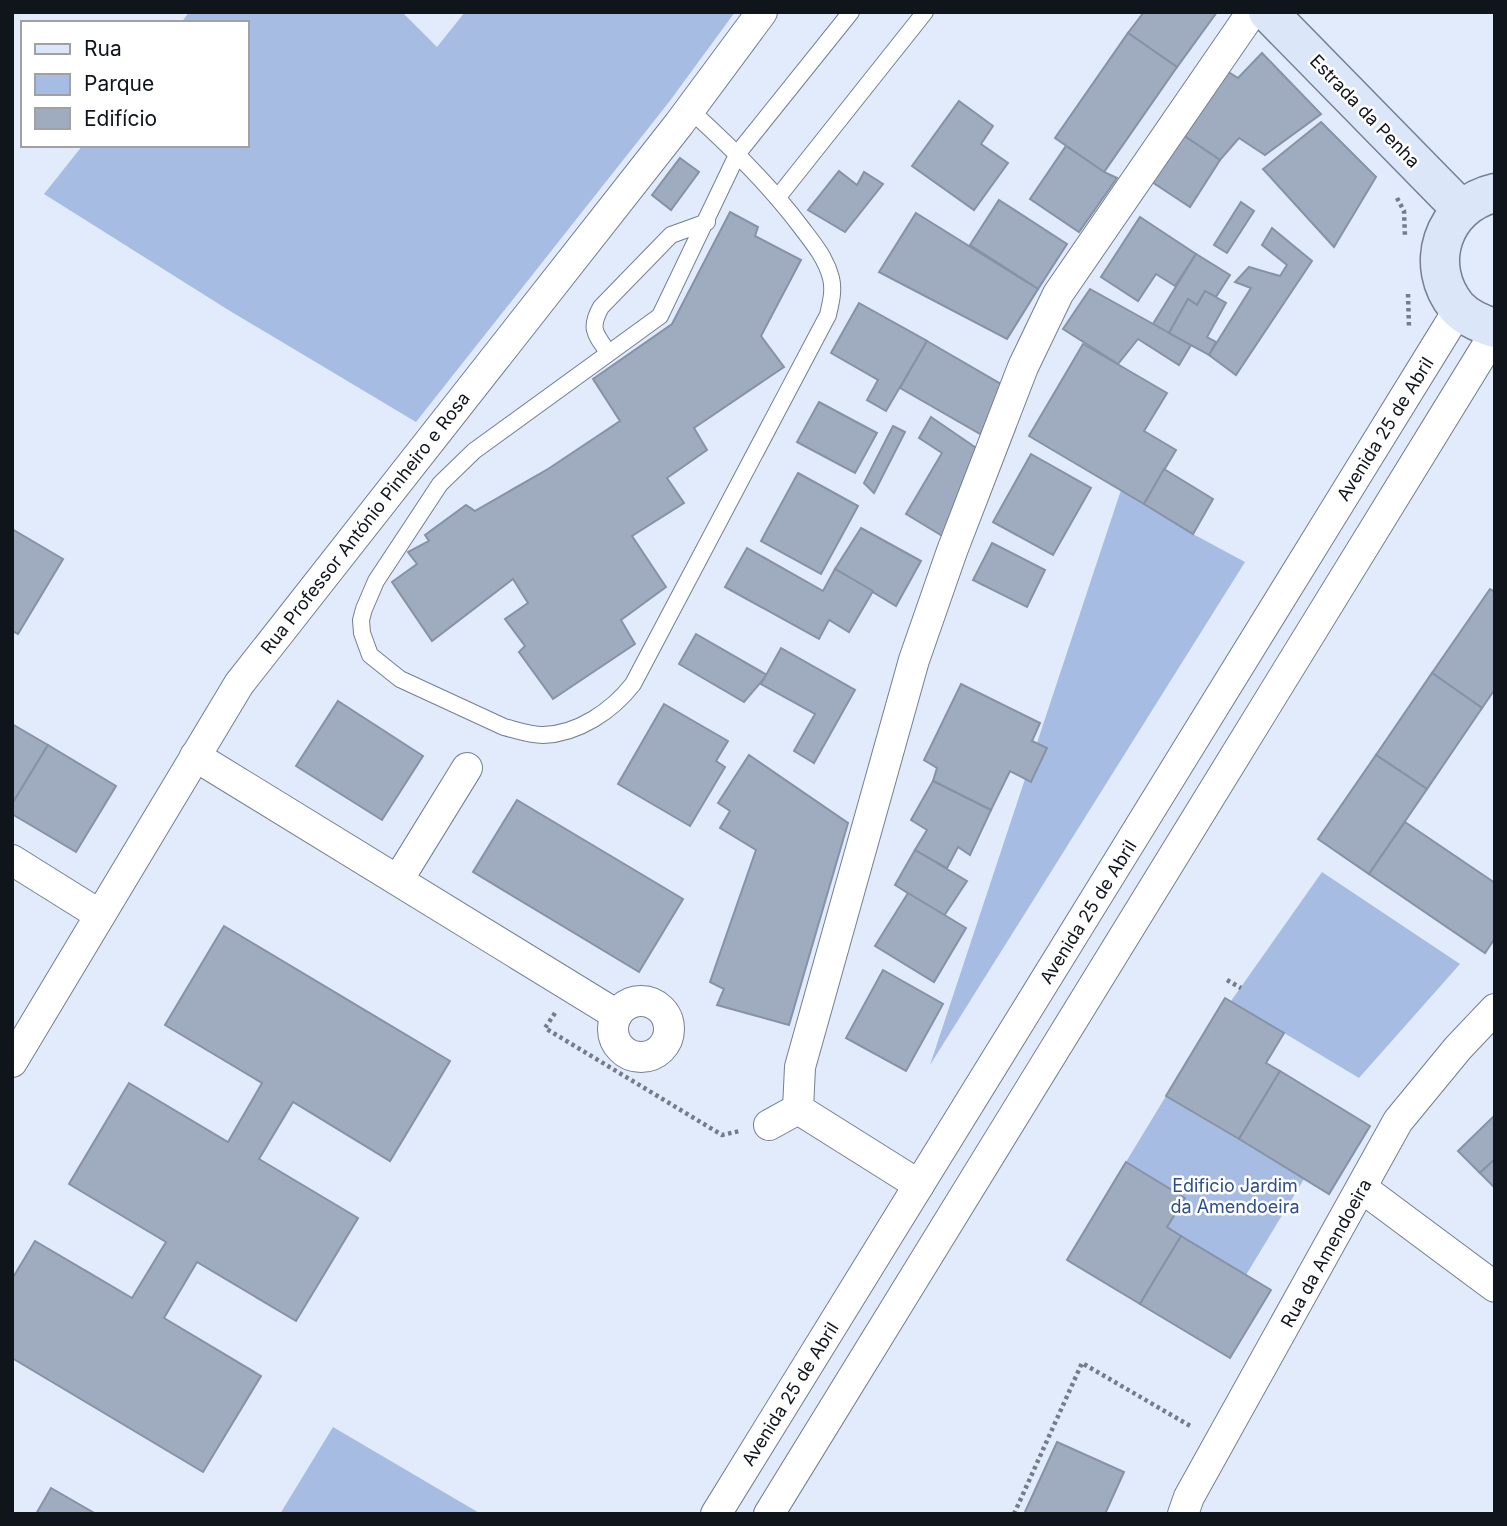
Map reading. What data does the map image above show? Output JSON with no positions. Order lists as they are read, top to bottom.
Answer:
{
  "streets": {
    "street": [
      "Estrada da Penha",
      "Avenida 25 de Abril",
      "Rua Professor António Pinheiro e Rosa",
      "Rua da Amendoeira"
    ]
  },
  "parks": ["Edificio Jardim da Amendoeira"],
  "legend": ["Rua", "Parque", "Edifício"]
}
